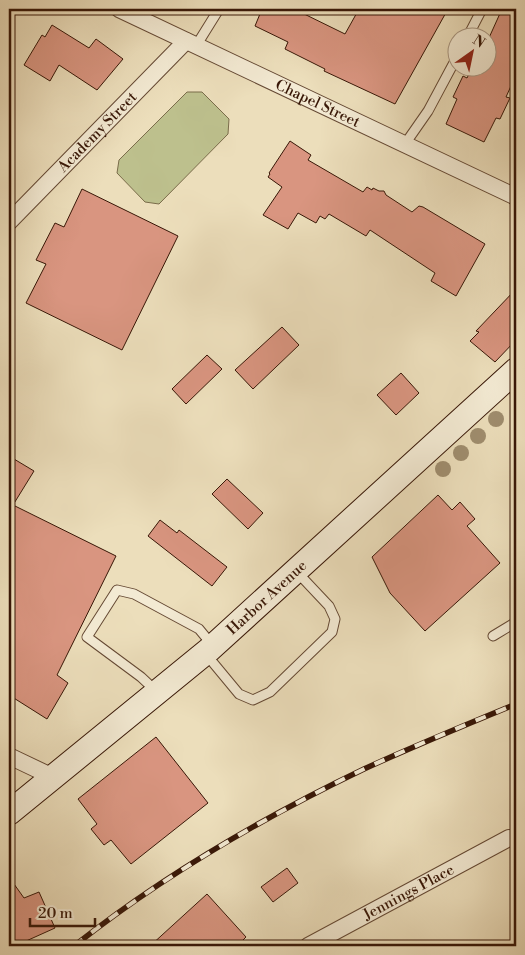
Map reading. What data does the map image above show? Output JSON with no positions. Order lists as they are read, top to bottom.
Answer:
{
  "streets": {
    "main road": ["Harbor Avenue"],
    "street": ["Chapel Street", "Academy Street", "Jennings Place"]
  },
  "crossings": [
    ["Chapel Street", "Academy Street"]
  ],
  "scale_bar": "20 m",
  "north": "top right"
}
